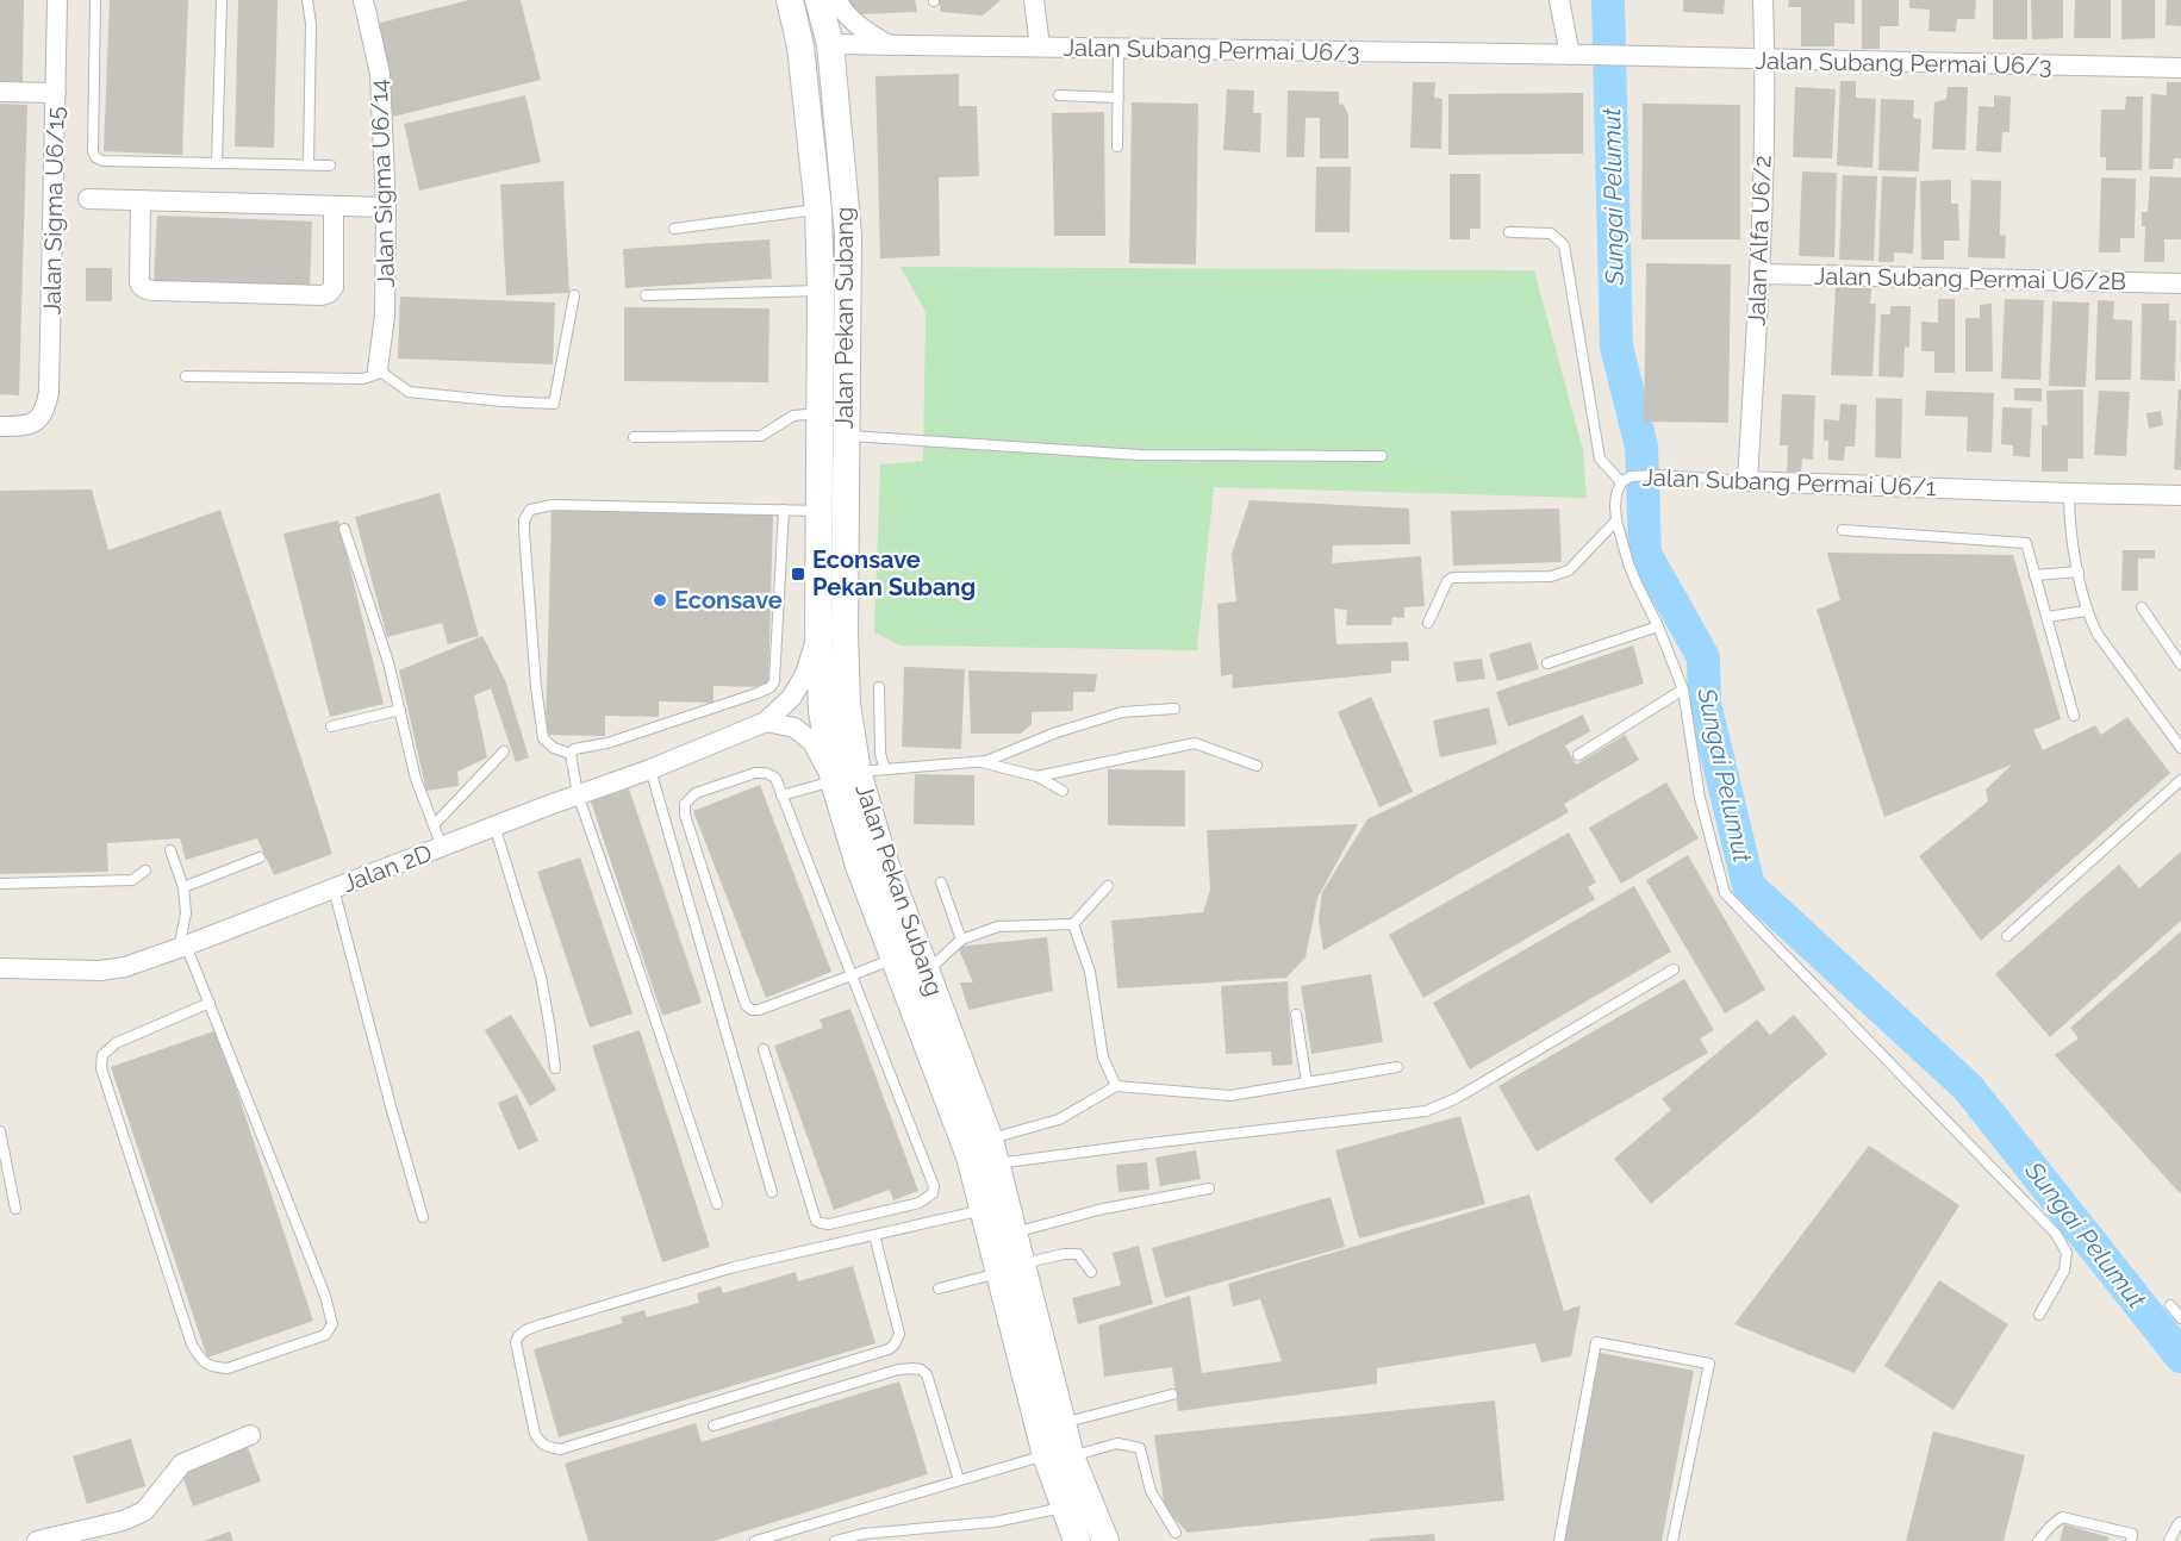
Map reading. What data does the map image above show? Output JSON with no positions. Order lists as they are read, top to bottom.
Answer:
{
  "streets": {
    "main road": ["Jalan Pekan Subang"],
    "street": [
      "Jalan Subang Permai U6/3",
      "Jalan Sigma U6/14",
      "Jalan Sigma U6/15",
      "Jalan Alfa U6/2",
      "Jalan Subang Permai U6/2B",
      "Jalan Subang Permai U6/1",
      "Jalan 2D"
    ]
  },
  "crossings": [
    ["Jalan Subang Permai U6/3", "Jalan Alfa U6/2"],
    ["Jalan Subang Permai U6/3", "Jalan Pekan Subang"],
    ["Jalan Alfa U6/2", "Jalan Subang Permai U6/2B"],
    ["Jalan Alfa U6/2", "Jalan Subang Permai U6/1"],
    ["Jalan Pekan Subang", "Jalan 2D"]
  ],
  "water": ["Sungai Pelumut"],
  "places": {
    "transit": ["Econsave Pekan Subang"],
    "other": ["Econsave"]
  }
}
